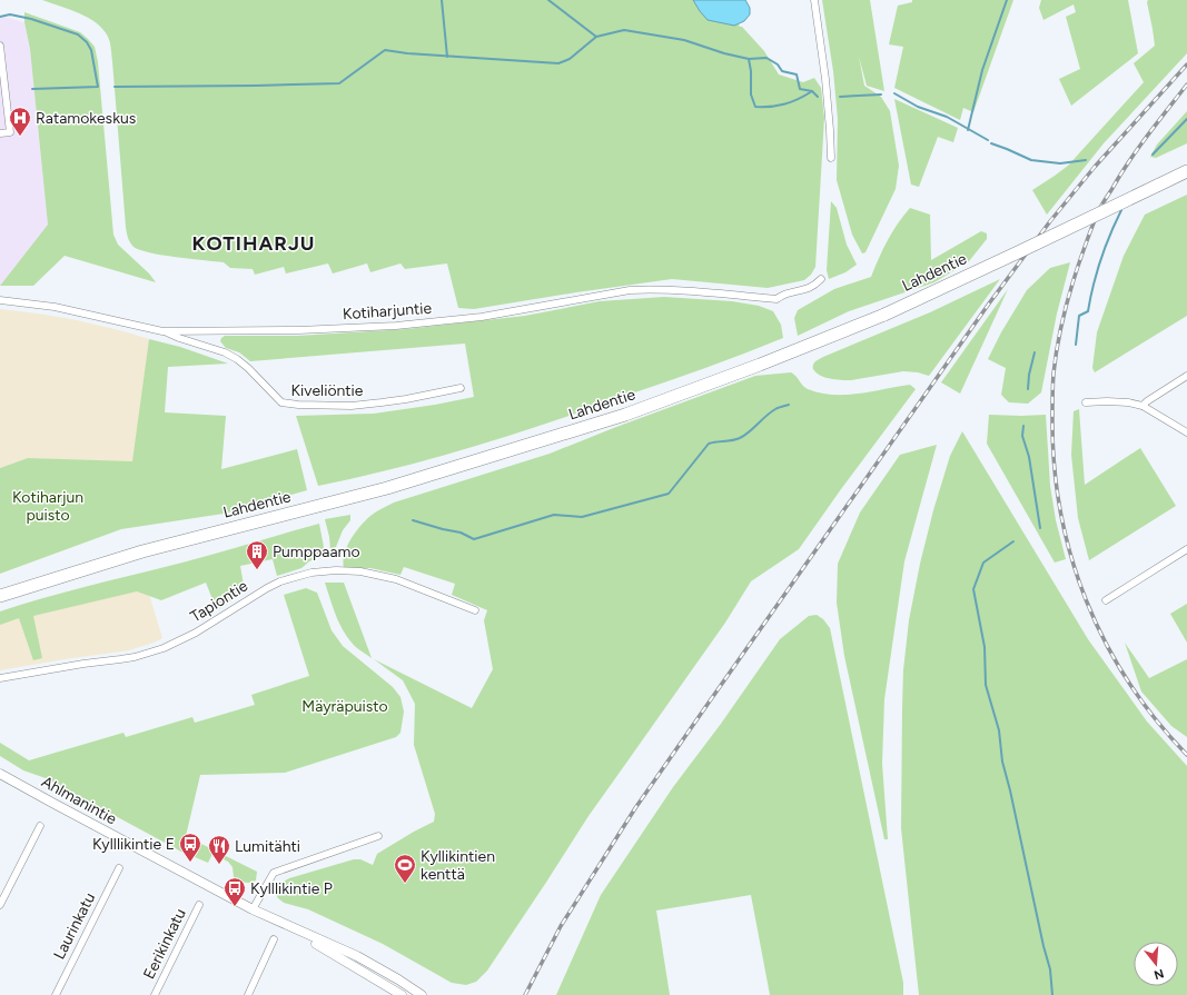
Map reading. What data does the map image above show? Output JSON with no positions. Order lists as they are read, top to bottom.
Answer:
{
  "streets": {
    "highway": ["Lahdentie"],
    "main road": ["Ahlmanintie"],
    "street": [
      "Kotiharjuntie",
      "Kiveliöntie",
      "Tapiontie",
      "Laurinkatu",
      "Eerikinkatu"
    ]
  },
  "crossings": [
    ["Kotiharjuntie", "Kiveliöntie"]
  ],
  "districts": ["KOTIHARJU"],
  "parks": ["Kotiharjun puisto", "Mäyräpuisto"],
  "places": {
    "hospital": ["Ratamokeskus"],
    "building": ["Pumppaamo"],
    "bus stop": ["Kylllikintie E", "Kylllikintie P"],
    "restaurant": ["Lumitähti"],
    "sports": ["Kyllikintien kenttä"]
  },
  "north": "bottom"
}
